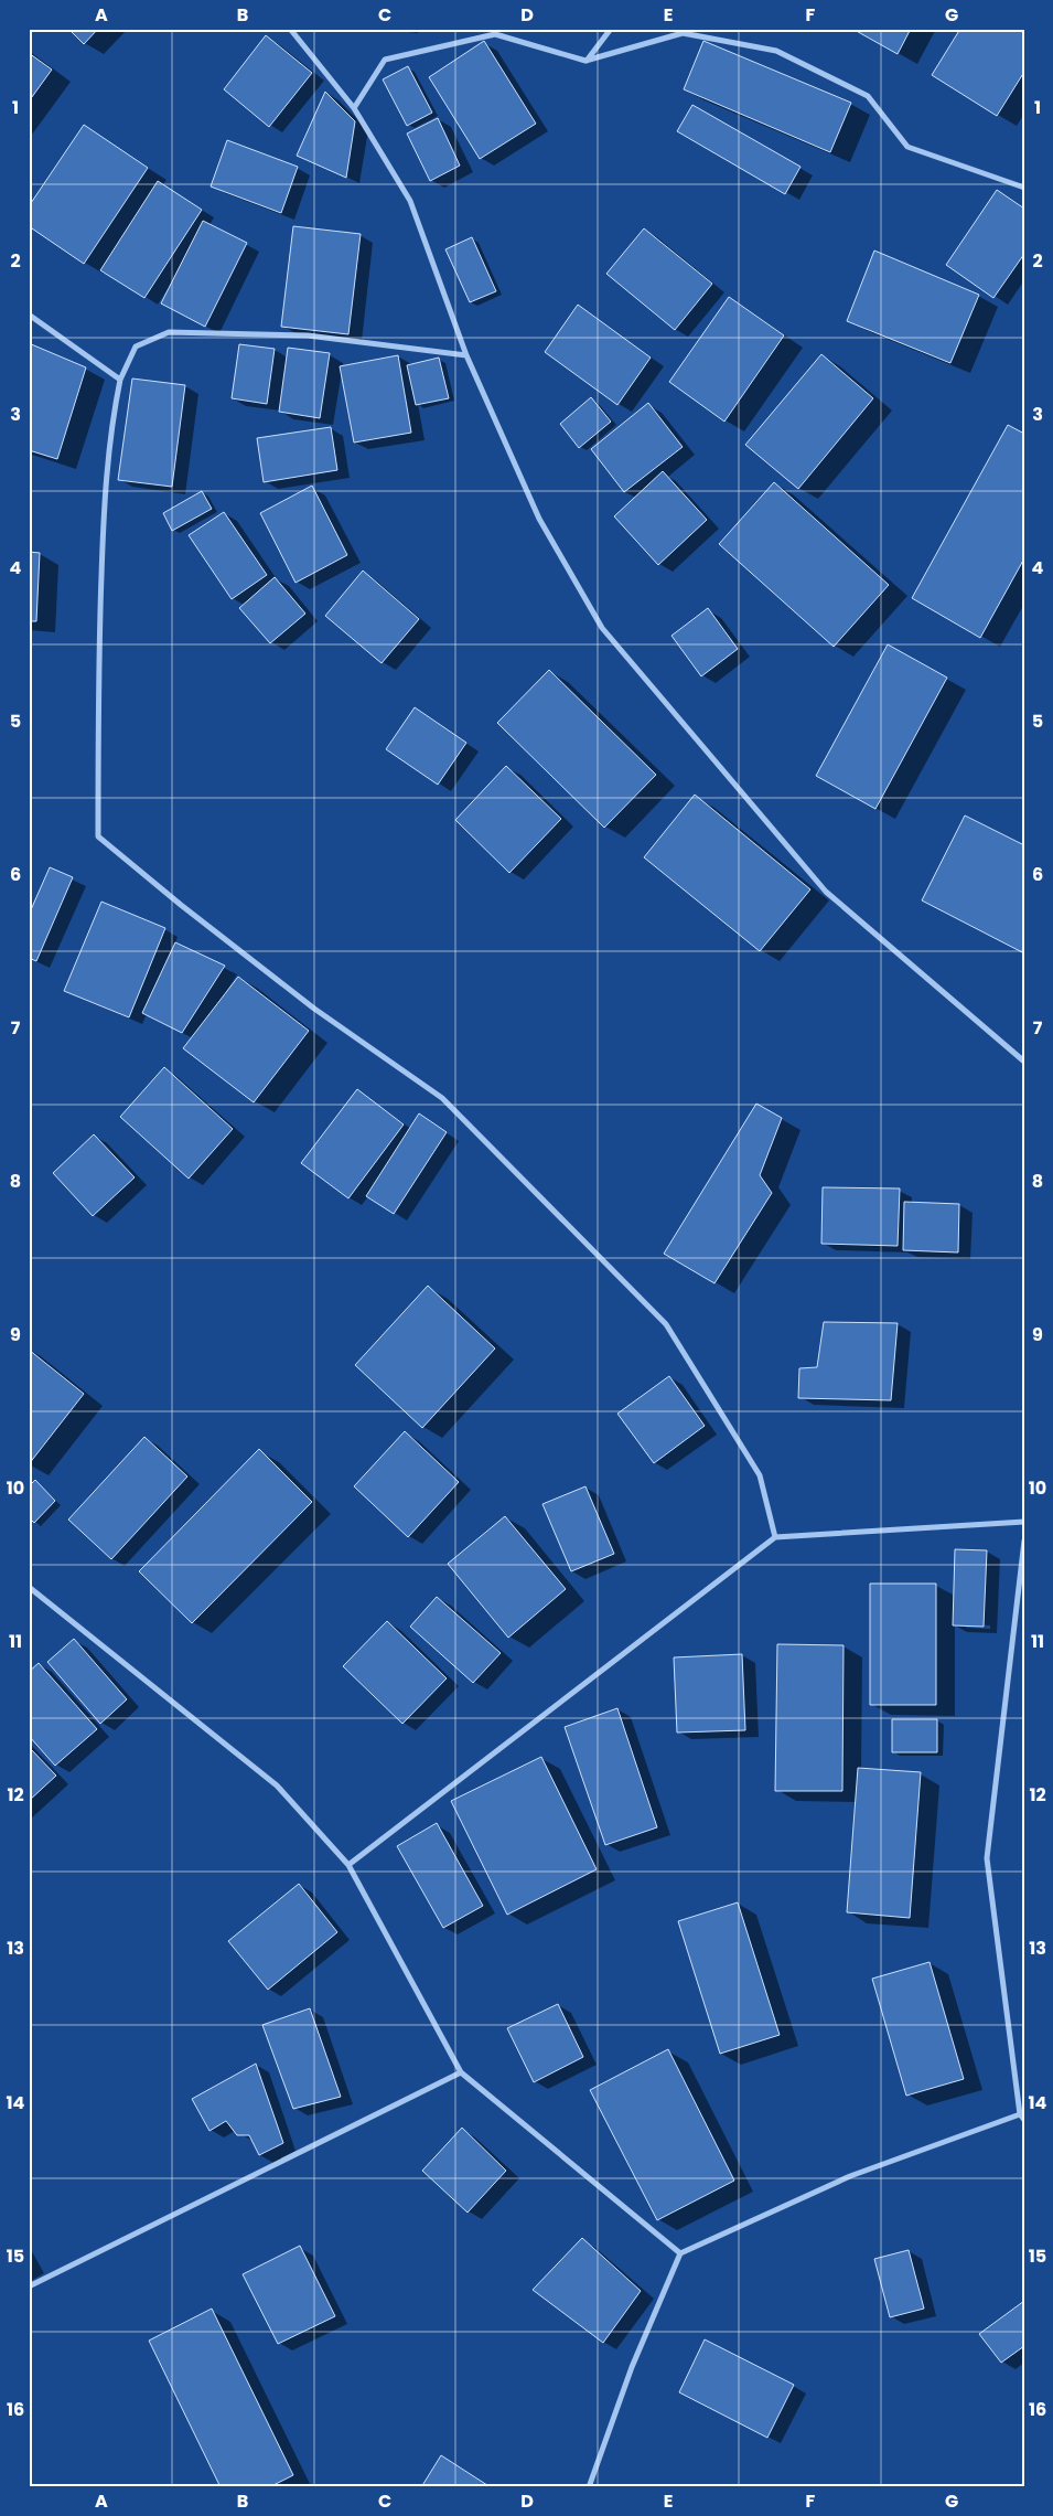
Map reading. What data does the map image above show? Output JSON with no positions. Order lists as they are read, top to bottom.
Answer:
{
  "grid": {
    "columns": [
      "A",
      "B",
      "C",
      "D",
      "E",
      "F",
      "G"
    ],
    "rows": [
      "1",
      "2",
      "3",
      "4",
      "5",
      "6",
      "7",
      "8",
      "9",
      "10",
      "11",
      "12",
      "13",
      "14",
      "15",
      "16"
    ]
  }
}
